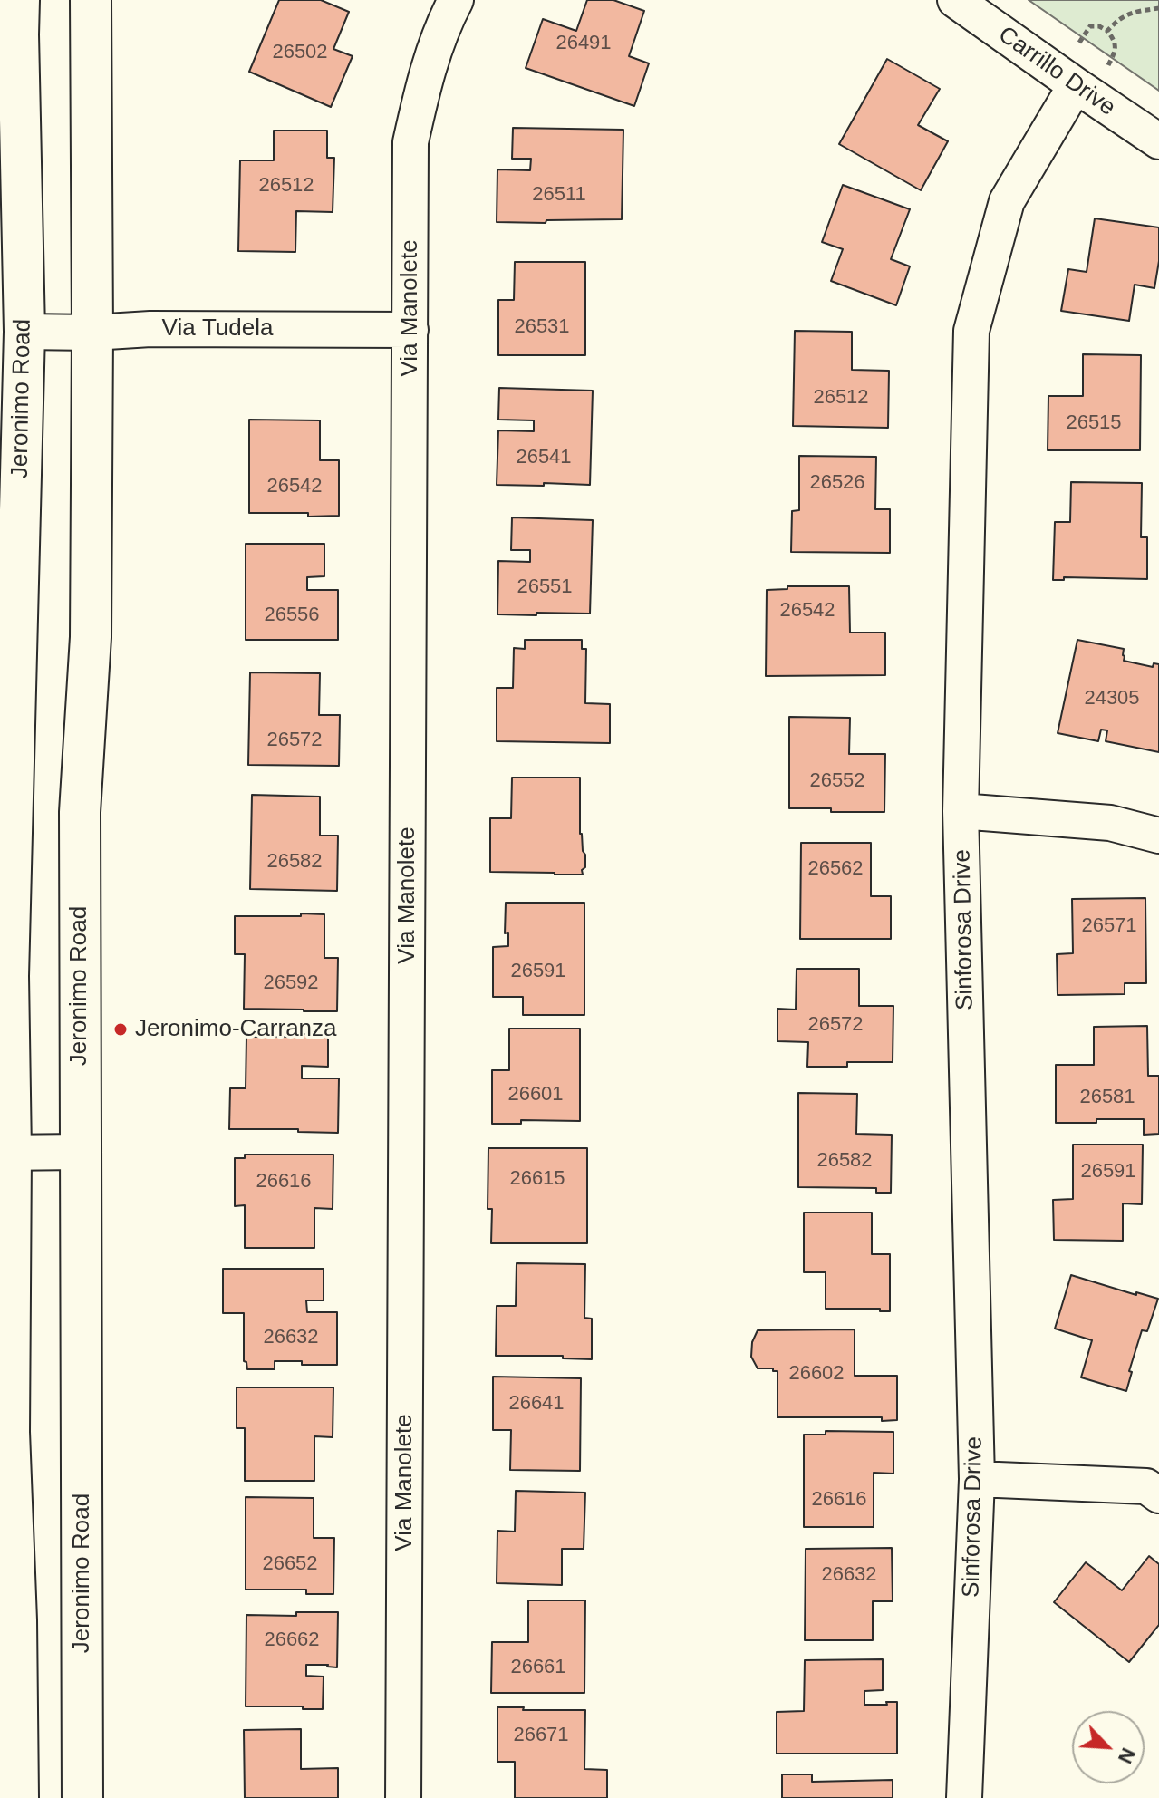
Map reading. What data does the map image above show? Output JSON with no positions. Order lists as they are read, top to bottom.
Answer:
{
  "streets": {
    "main road": ["Jeronimo Road"],
    "street": [
      "Carrillo Drive",
      "Via Manolete",
      "Via Tudela",
      "Sinforosa Drive"
    ]
  },
  "crossings": [
    ["Carrillo Drive", "Sinforosa Drive"],
    ["Via Manolete", "Via Tudela"],
    ["Via Tudela", "Jeronimo Road"]
  ],
  "places": ["Jeronimo-Carranza"],
  "house_numbers": [
    "26491",
    "26502",
    "26512",
    "26511",
    "26531",
    "26512",
    "26515",
    "26541",
    "26526",
    "26542",
    "26551",
    "26542",
    "26556",
    "24305",
    "26572",
    "26552",
    "26582",
    "26562",
    "26571",
    "26591",
    "26592",
    "26572",
    "26601",
    "26581",
    "26582",
    "26591",
    "26615",
    "26616",
    "26632",
    "26602",
    "26641",
    "26616",
    "26652",
    "26632",
    "26662",
    "26661",
    "26671"
  ],
  "north": "bottom right"
}
